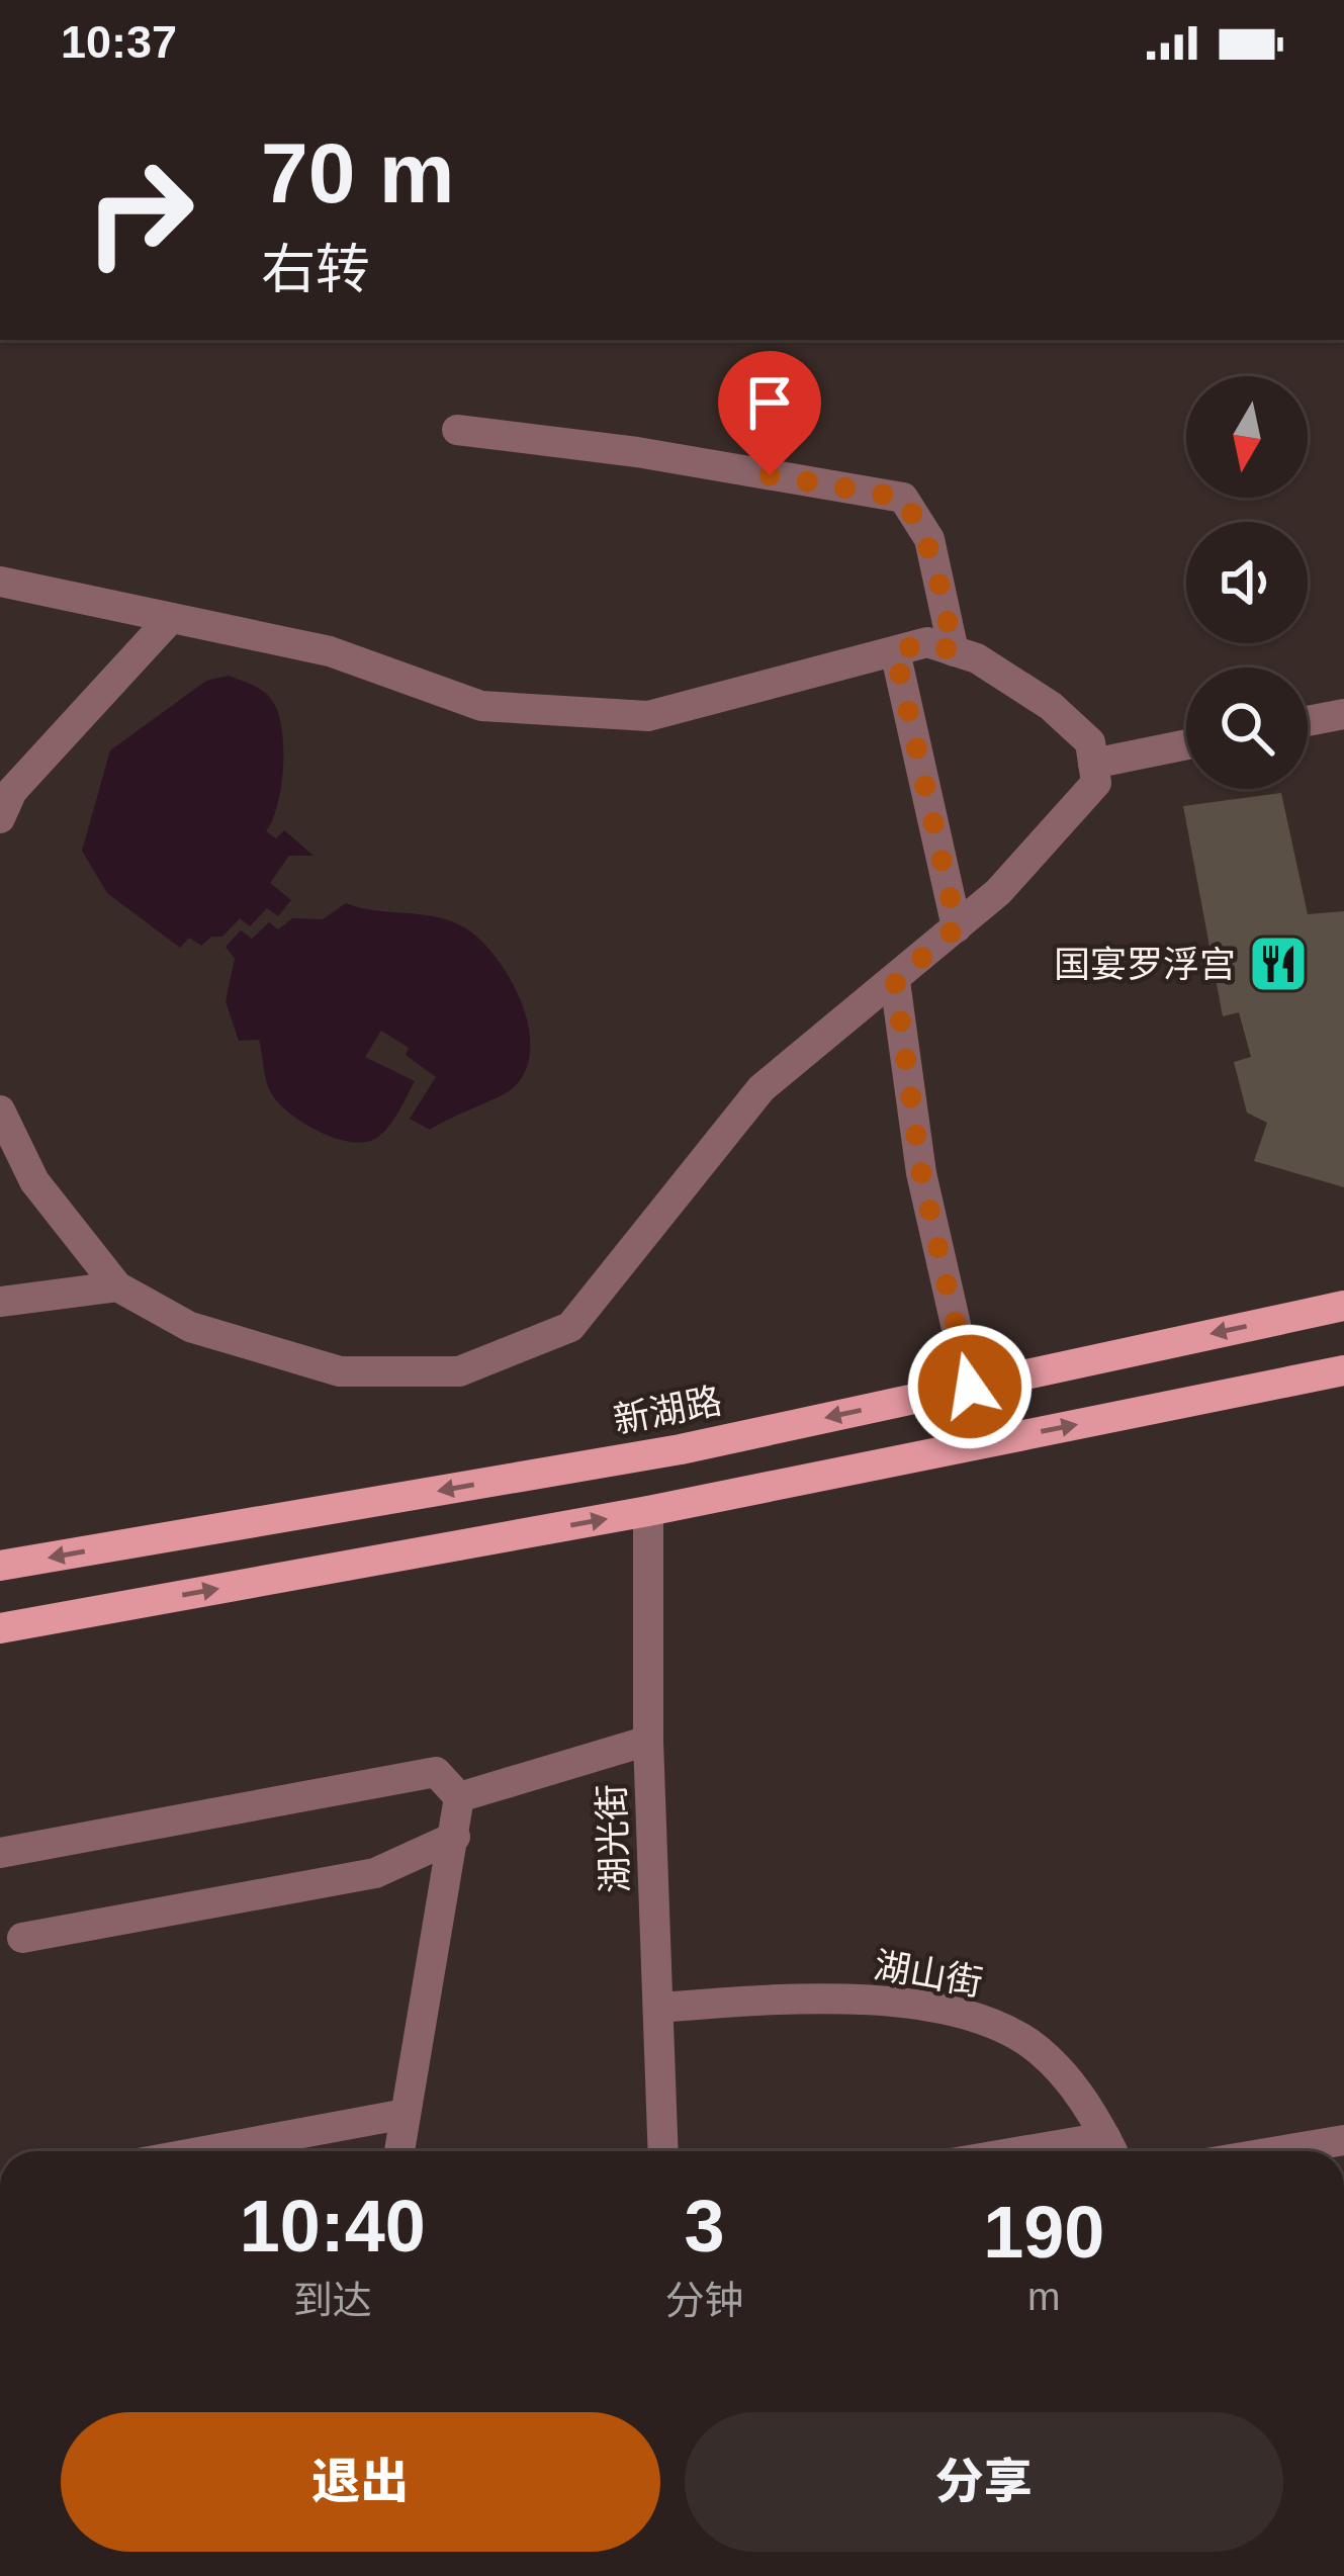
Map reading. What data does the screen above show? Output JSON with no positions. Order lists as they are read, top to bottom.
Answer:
{
  "streets": {
    "main road": ["新湖路"],
    "street": ["湖光街", "湖山街"]
  },
  "crossings": [
    ["湖光街", "湖山街"]
  ],
  "places": {
    "restaurant": ["国宴罗浮宫"]
  },
  "north": "bottom",
  "page": {
    "status": "10:37",
    "turn": ["70 m", "右转"],
    "eta": [
      "10:40",
      "到达",
      "3",
      "分钟",
      "190",
      "m"
    ],
    "buttons": ["退出", "分享"]
  }
}
